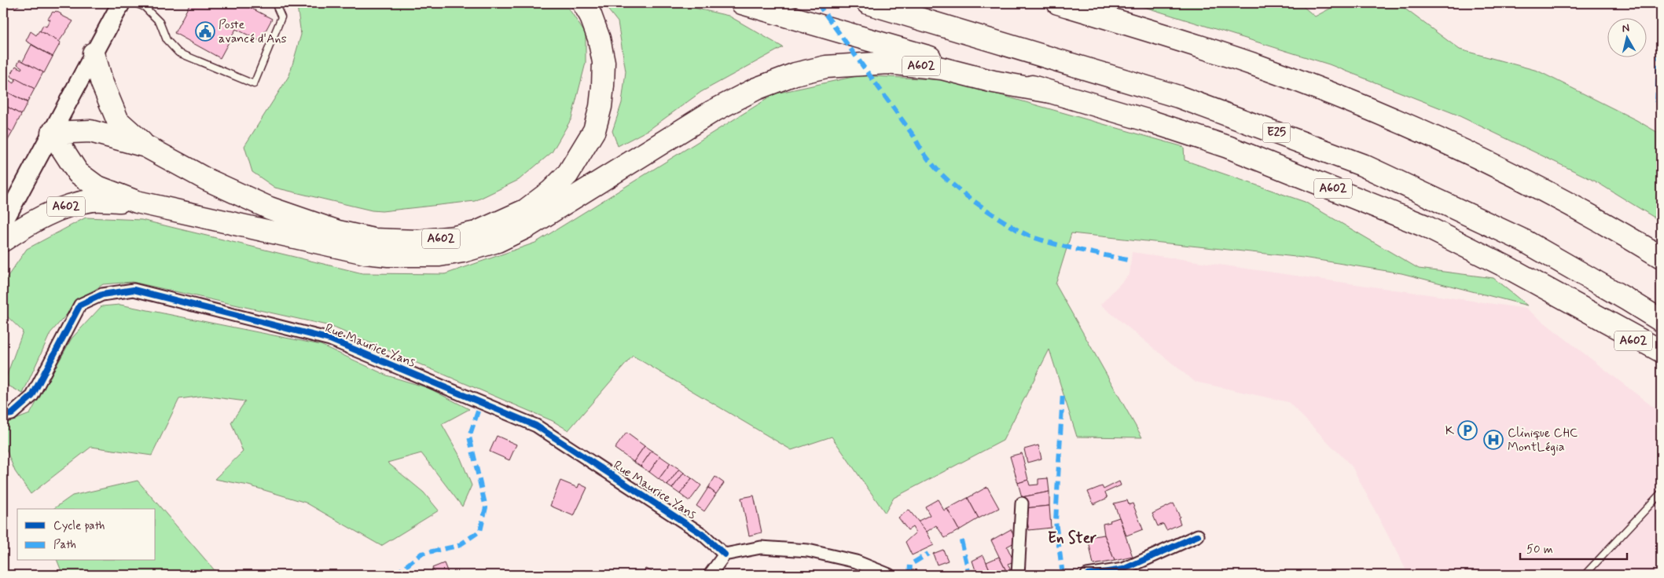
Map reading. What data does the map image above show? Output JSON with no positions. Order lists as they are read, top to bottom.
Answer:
{
  "streets": {
    "highway": ["A602", "E25"],
    "street": ["Rue Maurice Yans"]
  },
  "districts": ["En Ster"],
  "places": {
    "public building": ["Poste avancé d'Ans"],
    "parking": ["K"],
    "hospital": ["Clinique CHC MontLégia"]
  },
  "legend": ["Cycle path", "Path"],
  "scale_bar": "50 m",
  "north": "top"
}
